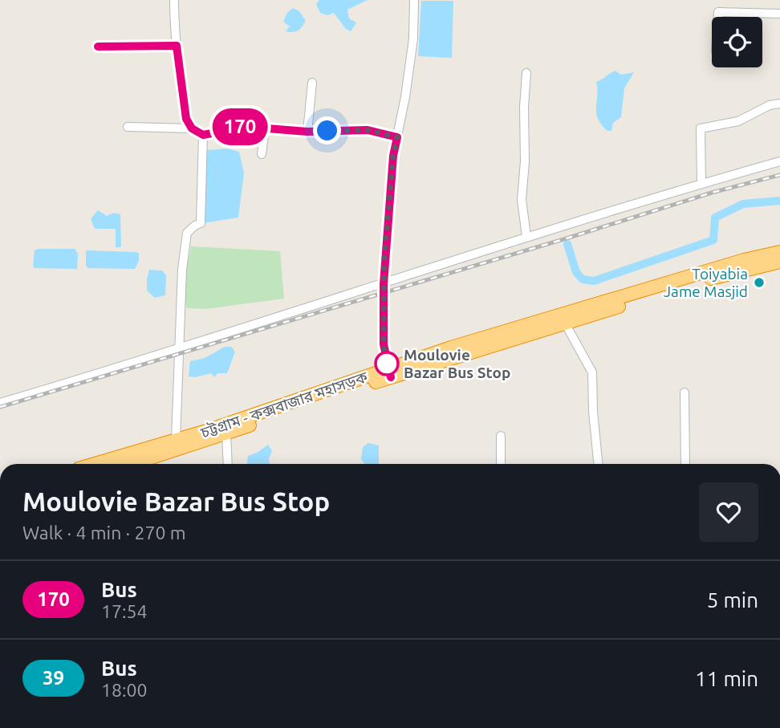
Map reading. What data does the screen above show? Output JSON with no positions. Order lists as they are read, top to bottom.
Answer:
{
  "streets": {
    "highway": ["চট্টগ্রাম - কক্সবাজার মহাসড়ক"]
  },
  "places": ["Toiyabia Jame Masjid", "Moulovie Bazar Bus Stop"],
  "lines": ["bus line 170"],
  "page": {
    "on_map": "170",
    "heading": ["Moulovie Bazar Bus Stop", "Walk · 4 min · 270 m"],
    "list": [
      {
        "mark": "170",
        "name": "Bus",
        "note": "17:54",
        "value": "5 min"
      },
      {
        "mark": "39",
        "name": "Bus",
        "note": "18:00",
        "value": "11 min"
      }
    ]
  }
}
